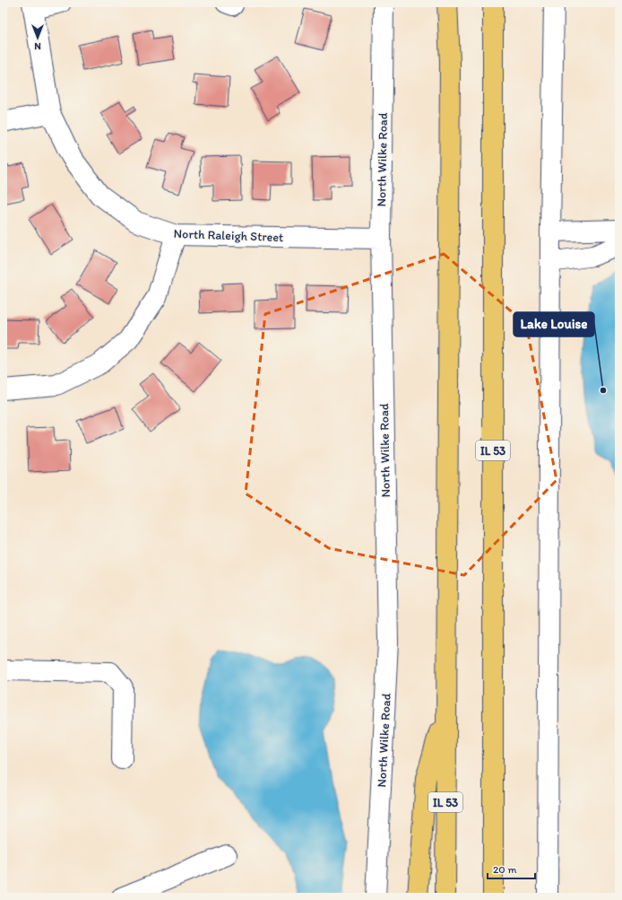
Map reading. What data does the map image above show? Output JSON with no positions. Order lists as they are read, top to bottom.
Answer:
{
  "streets": {
    "highway": ["IL 53"],
    "street": ["North Wilke Road", "North Raleigh Street"]
  },
  "crossings": [
    ["North Wilke Road", "North Raleigh Street"]
  ],
  "places": ["Lake Louise"],
  "scale_bar": "20 m",
  "north": "bottom"
}
